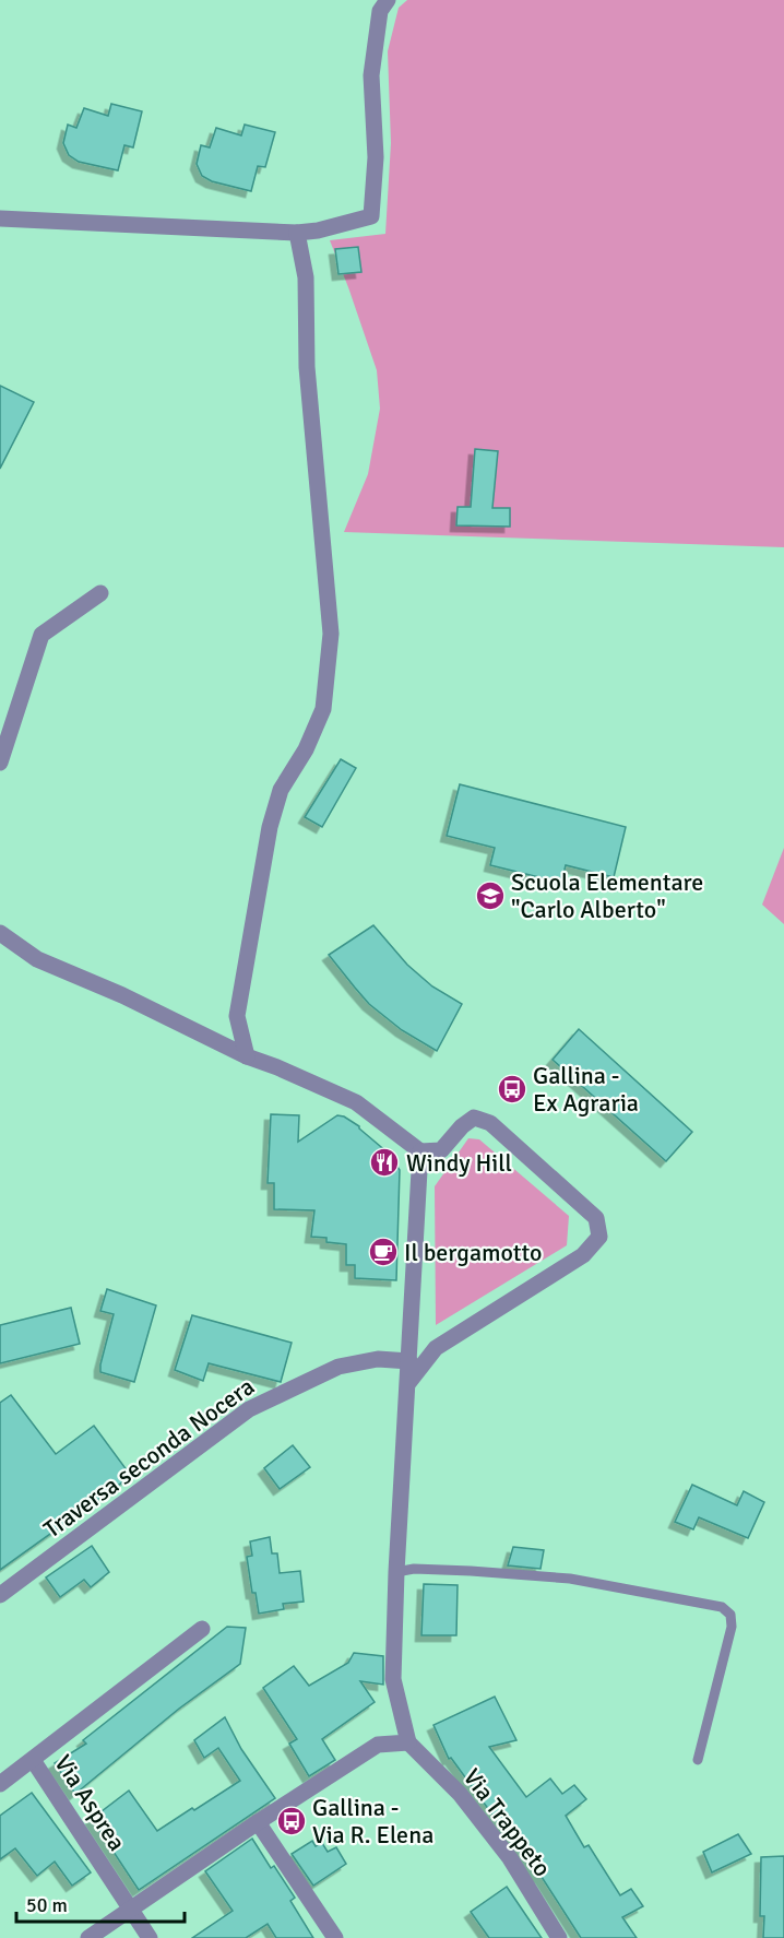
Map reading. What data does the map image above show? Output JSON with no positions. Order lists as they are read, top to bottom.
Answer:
{
  "streets": {
    "street": ["Traversa seconda Nocera", "Via Asprea", "Via Trappeto"]
  },
  "places": {
    "school or university": ["Scuola Elementare \"Carlo Alberto\""],
    "bus stop": ["Gallina - Ex Agraria", "Gallina - Via R. Elena"],
    "restaurant": ["Windy Hill"],
    "cafe": ["Il bergamotto"]
  },
  "scale_bar": "50 m"
}
